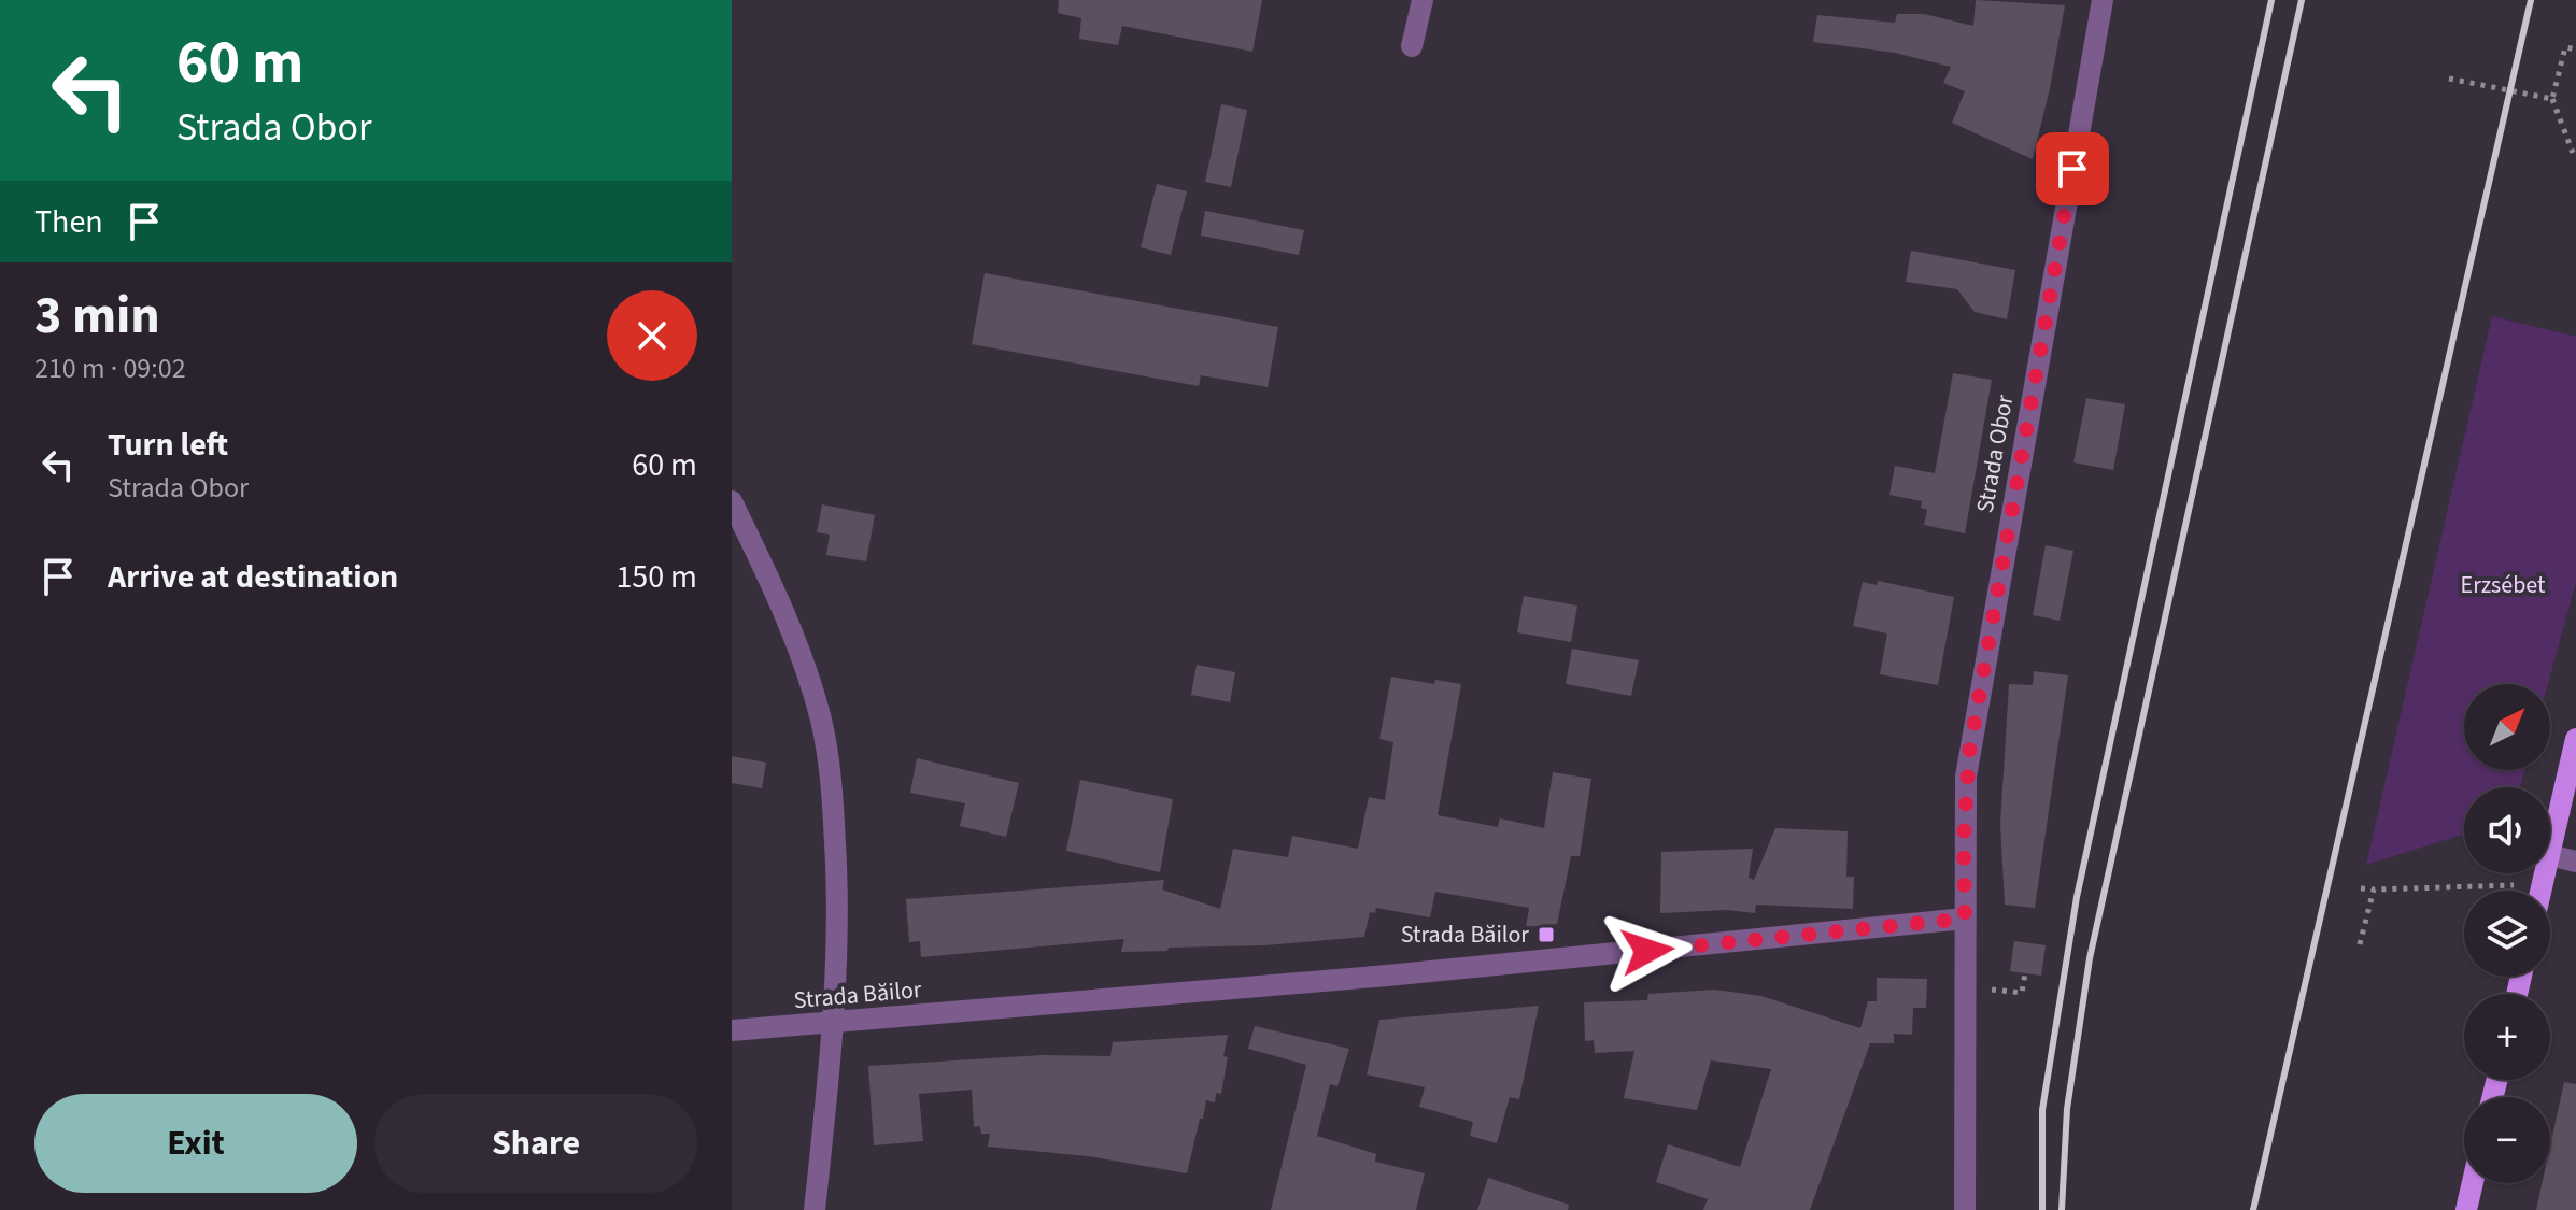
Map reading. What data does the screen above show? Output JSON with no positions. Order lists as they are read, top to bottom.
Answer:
{
  "streets": {
    "street": ["Strada Obor", "Strada Băilor"]
  },
  "crossings": [
    ["Strada Obor", "Strada Băilor"]
  ],
  "parks": ["Erzsébet"],
  "places": {
    "transit": ["Strada Băilor"]
  },
  "north": "top right",
  "page": {
    "turn": ["60 m", "Strada Obor"],
    "then": "Then",
    "heading": ["3 min", "210 m · 09:02"],
    "list": [
      {
        "name": "Turn left",
        "note": "Strada Obor",
        "value": "60 m"
      },
      {
        "name": "Arrive at destination",
        "value": "150 m"
      }
    ],
    "map_buttons": ["+", "−"],
    "buttons": ["Exit", "Share"]
  }
}
